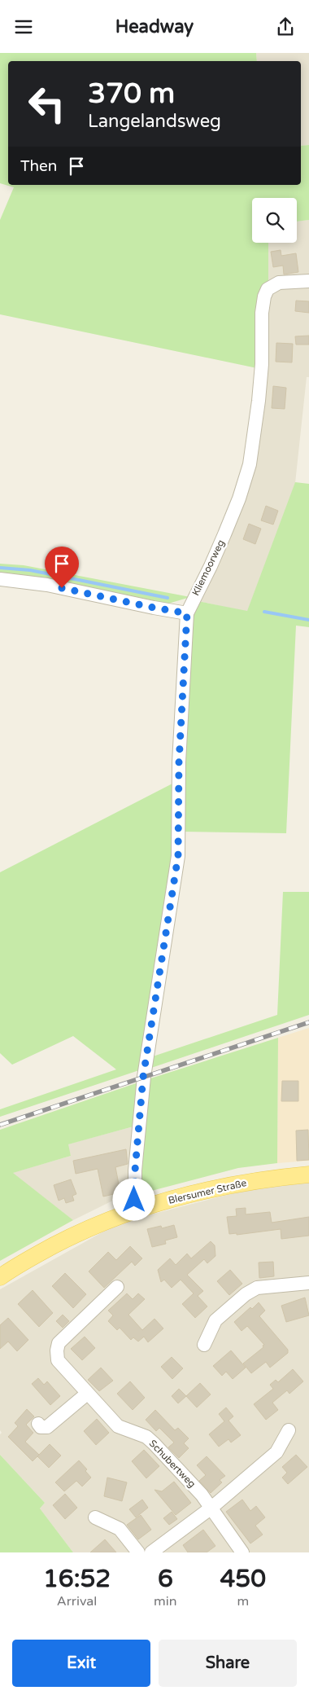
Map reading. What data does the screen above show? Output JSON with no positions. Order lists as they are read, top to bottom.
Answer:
{
  "streets": {
    "main road": ["Blersumer Straße"],
    "street": ["Kliemoorweg", "Schubertweg"]
  },
  "crossings": [
    ["Kliemoorweg", "Blersumer Straße"]
  ],
  "page": {
    "header": "Headway",
    "turn": ["370 m", "Langelandsweg"],
    "then": "Then",
    "eta": [
      "16:52",
      "Arrival",
      "6",
      "min",
      "450",
      "m"
    ],
    "buttons": ["Exit", "Share"]
  }
}
